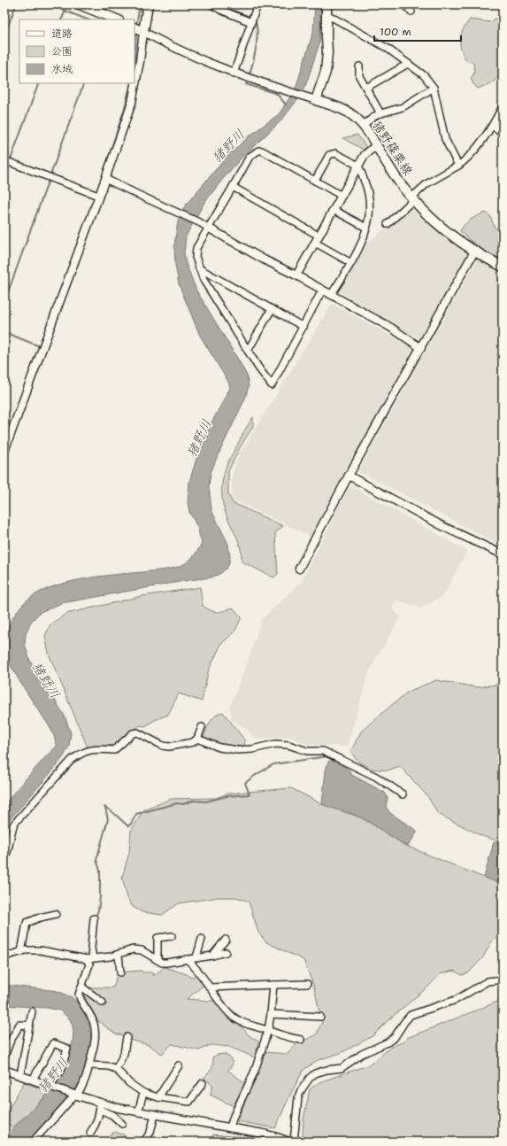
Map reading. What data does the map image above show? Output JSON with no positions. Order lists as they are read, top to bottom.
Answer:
{
  "streets": {
    "main road": ["猪野篠栗線"]
  },
  "water": ["猪野川"],
  "legend": ["道路", "公園", "水域"],
  "scale_bar": "100 m"
}
